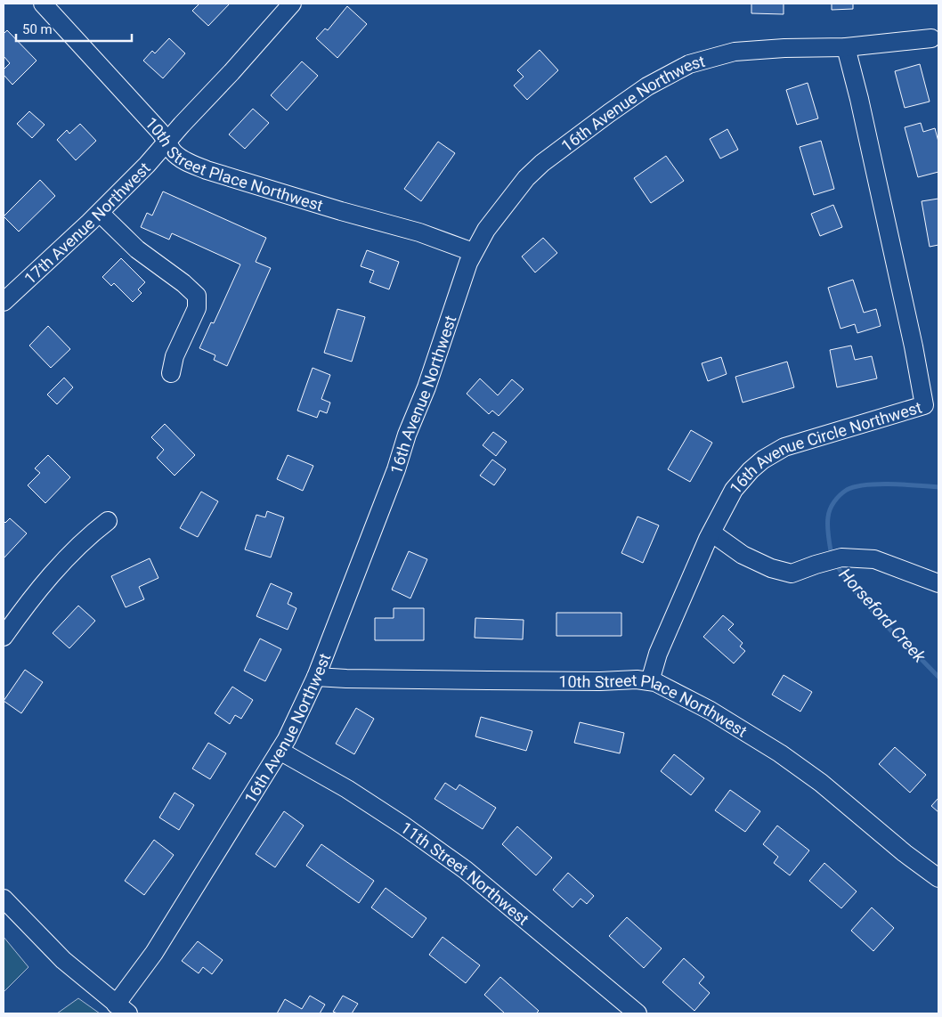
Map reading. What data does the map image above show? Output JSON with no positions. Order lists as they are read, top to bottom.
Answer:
{
  "streets": {
    "street": [
      "16th Avenue Northwest",
      "10th Street Place Northwest",
      "17th Avenue Northwest",
      "16th Avenue Circle Northwest",
      "11th Street Northwest"
    ]
  },
  "crossings": [
    ["16th Avenue Northwest", "10th Street Place Northwest"],
    ["16th Avenue Northwest", "16th Avenue Circle Northwest"],
    ["16th Avenue Northwest", "11th Street Northwest"],
    ["10th Street Place Northwest", "17th Avenue Northwest"],
    ["10th Street Place Northwest", "16th Avenue Circle Northwest"]
  ],
  "water": ["Horseford Creek"],
  "scale_bar": "50 m"
}
